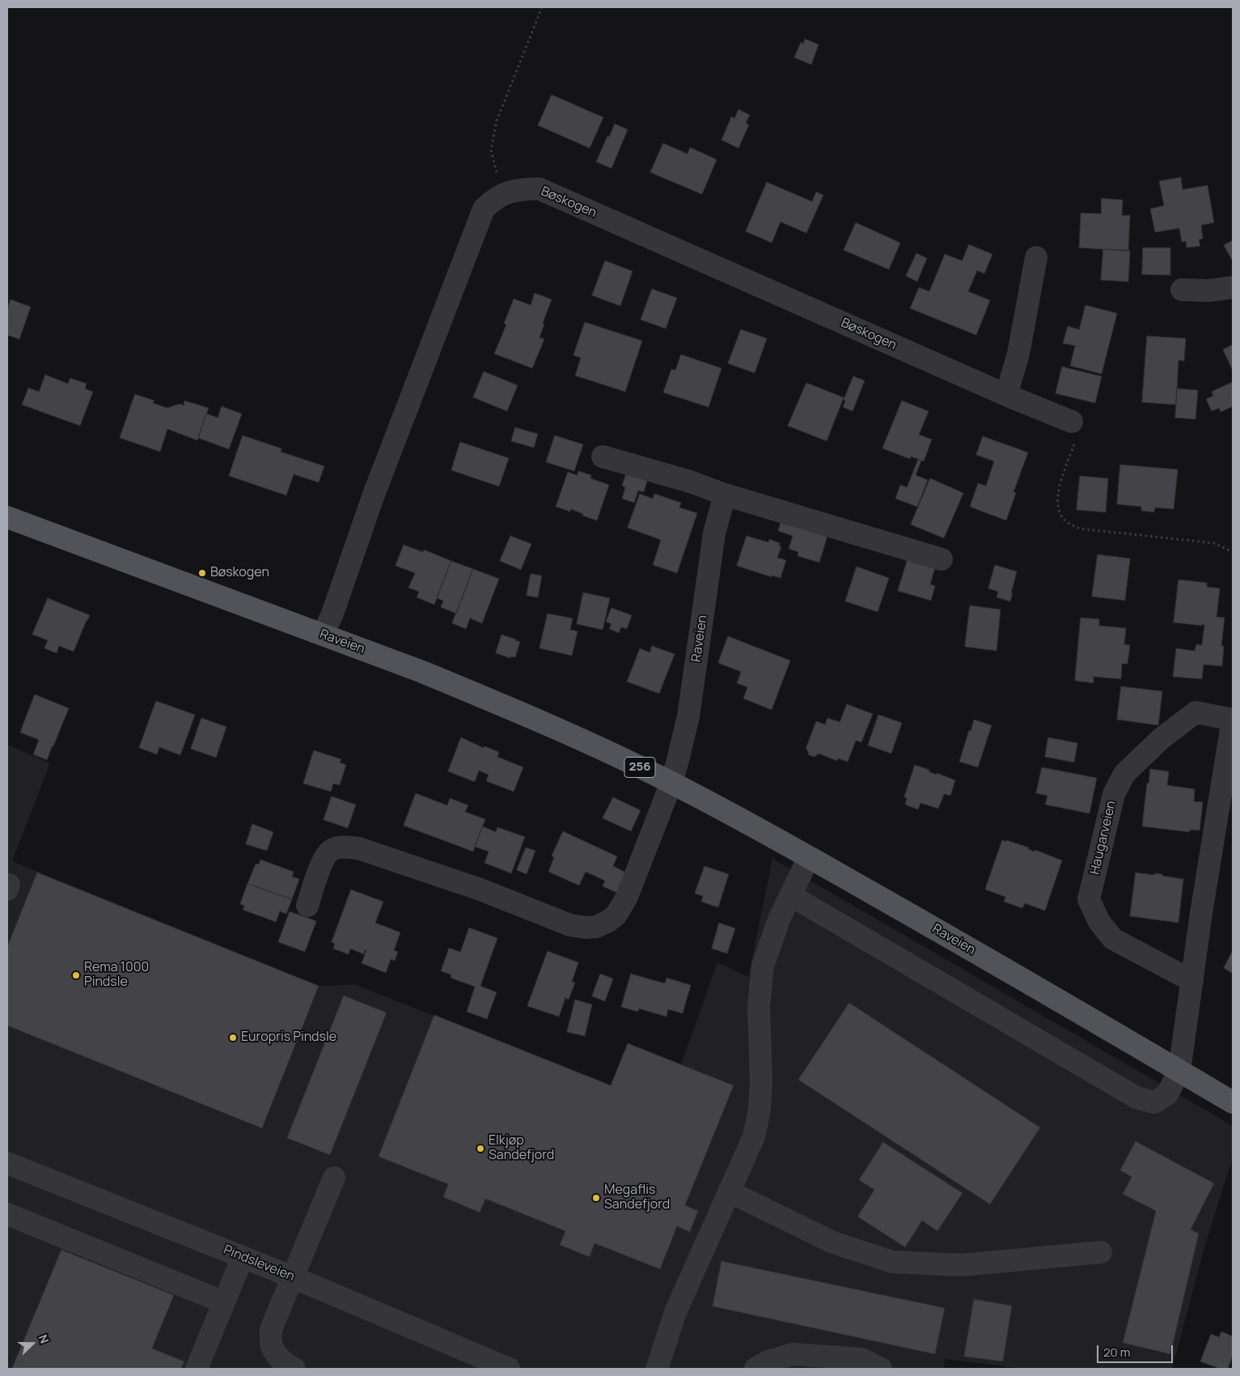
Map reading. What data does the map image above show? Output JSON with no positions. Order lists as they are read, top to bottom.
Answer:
{
  "streets": {
    "main road": ["Raveien", "256"],
    "street": ["Bøskogen", "Haugarveien", "Pindsleveien"]
  },
  "crossings": [
    ["Bøskogen", "Raveien"],
    ["Raveien", "Haugarveien"]
  ],
  "places": [
    "Bøskogen",
    "Rema 1000 Pindsle",
    "Europris Pindsle",
    "Elkjøp Sandefjord",
    "Megaflis Sandefjord"
  ],
  "scale_bar": "20 m",
  "north": "right"
}
